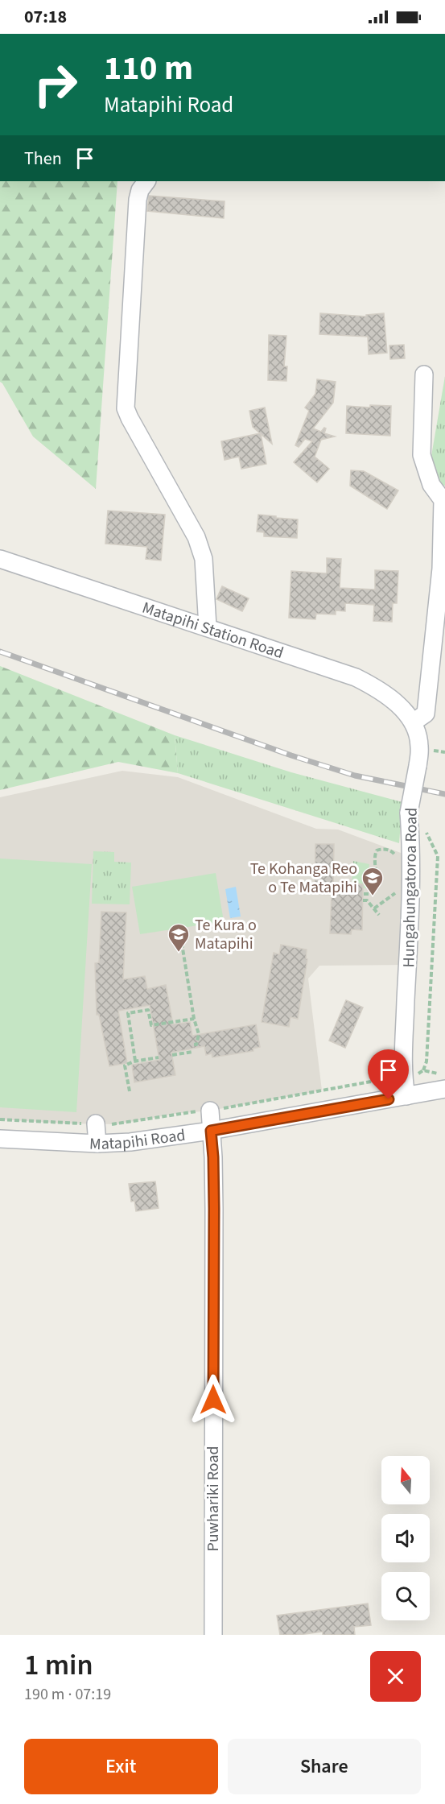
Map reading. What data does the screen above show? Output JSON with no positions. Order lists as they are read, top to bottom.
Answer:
{
  "streets": {
    "street": [
      "Matapihi Station Road",
      "Hungahungatoroa Road",
      "Matapihi Road",
      "Puwhariki Road"
    ]
  },
  "crossings": [
    ["Matapihi Station Road", "Hungahungatoroa Road"],
    ["Hungahungatoroa Road", "Matapihi Road"],
    ["Matapihi Road", "Puwhariki Road"]
  ],
  "places": {
    "school or university": ["Te Kohanga Reo o Te Matapihi", "Te Kura o Matapihi"]
  },
  "north": "top",
  "page": {
    "status": "07:18",
    "turn": ["110 m", "Matapihi Road"],
    "then": "Then",
    "heading": ["1 min", "190 m · 07:19"],
    "buttons": ["Exit", "Share"]
  }
}
